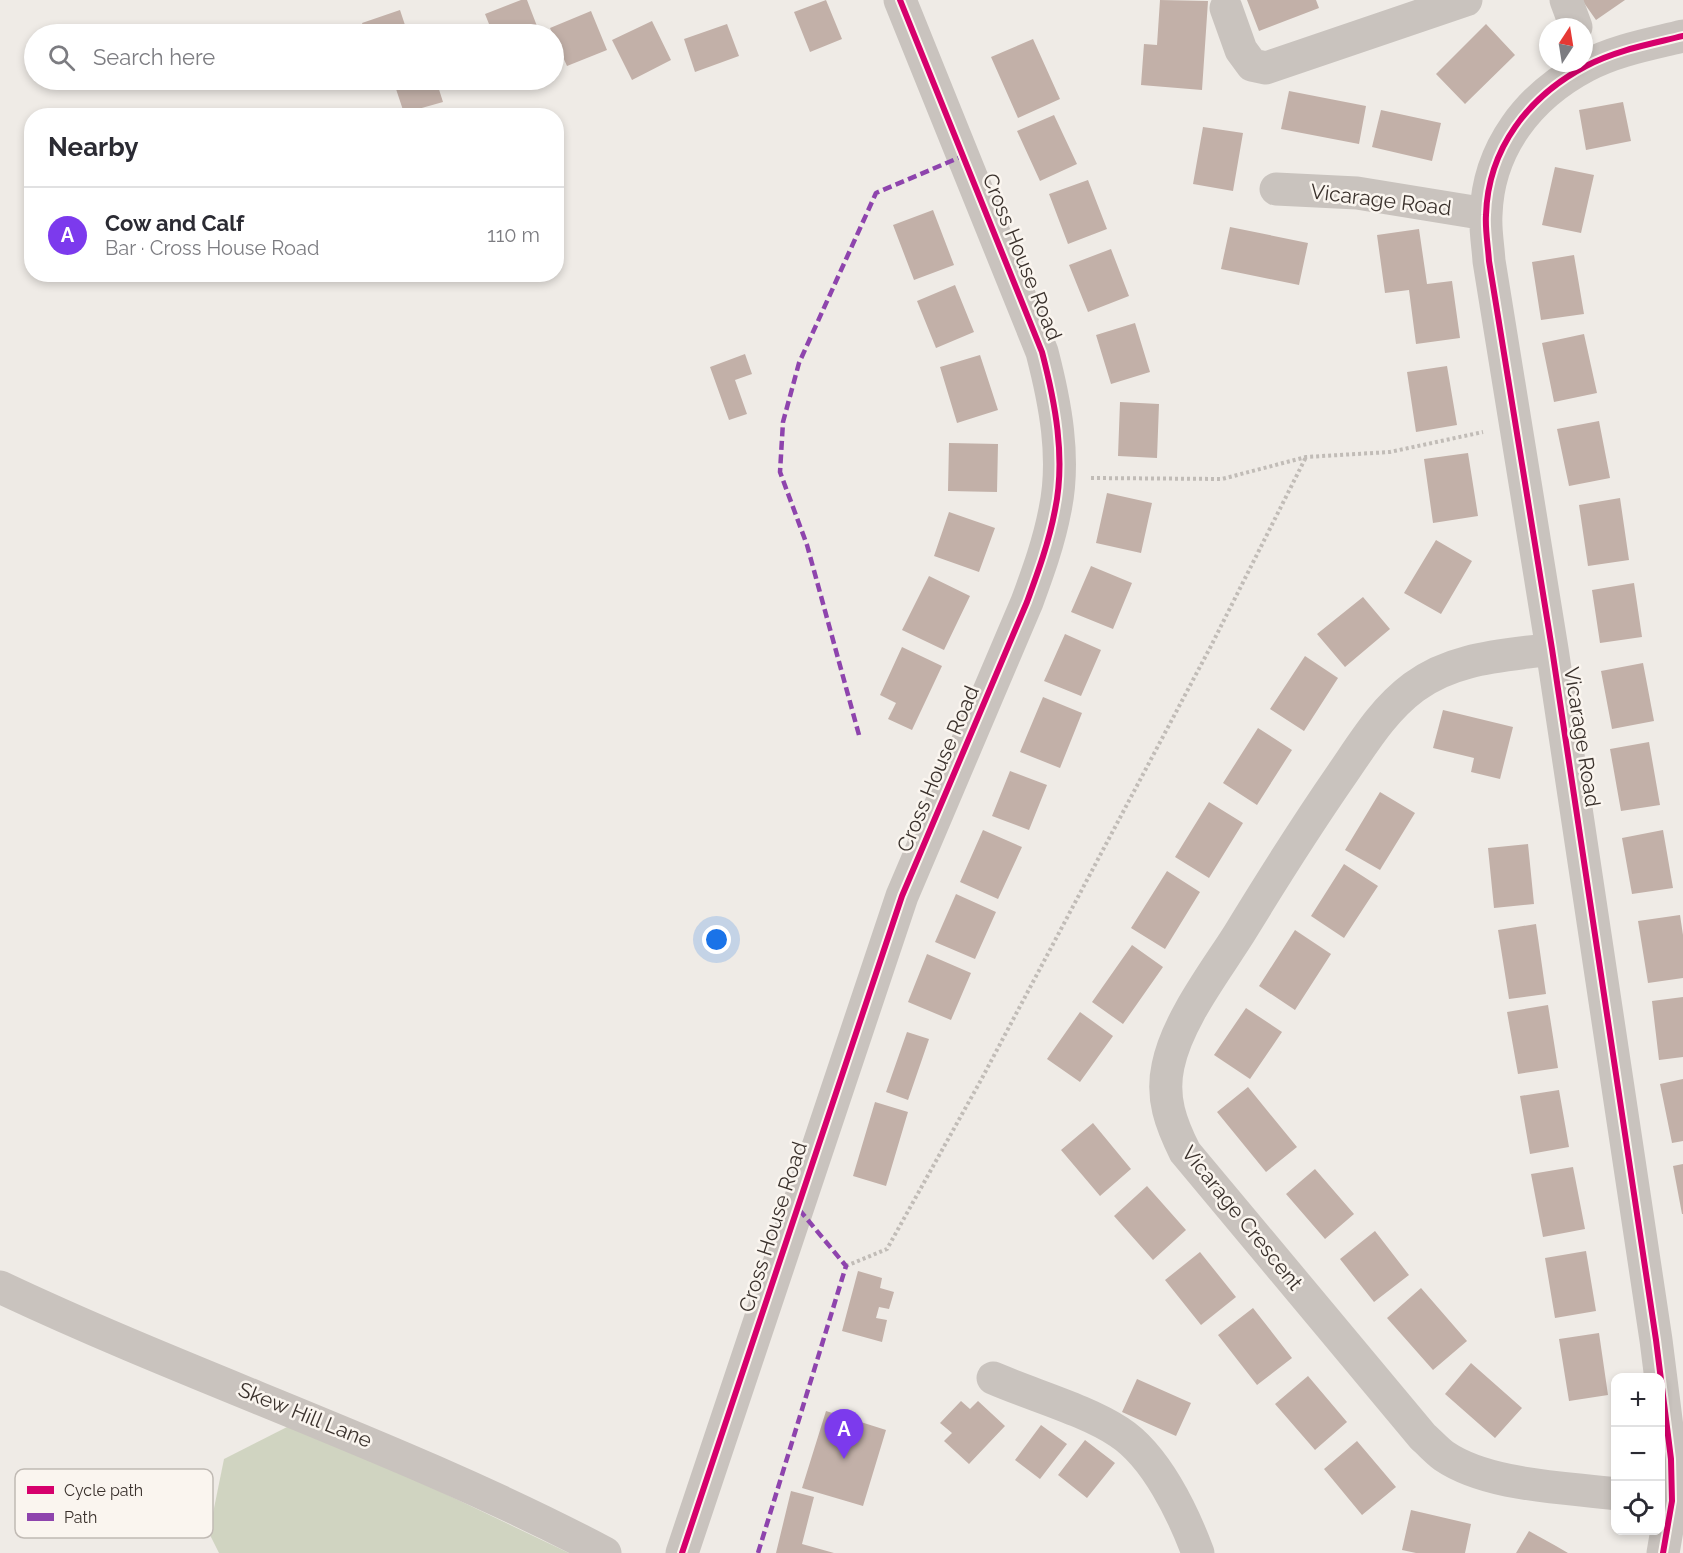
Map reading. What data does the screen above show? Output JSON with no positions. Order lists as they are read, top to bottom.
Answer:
{
  "streets": {
    "street": [
      "Vicarage Road",
      "Cross House Road",
      "Vicarage Crescent",
      "Skew Hill Lane"
    ]
  },
  "crossings": [
    ["Vicarage Road", "Vicarage Crescent"]
  ],
  "legend": ["Cycle path", "Path"],
  "north": "top",
  "page": {
    "search": "Search here",
    "heading": "Nearby",
    "list": [
      {
        "mark": "A",
        "name": "Cow and Calf",
        "note": "Bar · Cross House Road",
        "value": "110 m"
      }
    ],
    "map_buttons": ["+", "−"],
    "pins": "A"
  }
}
